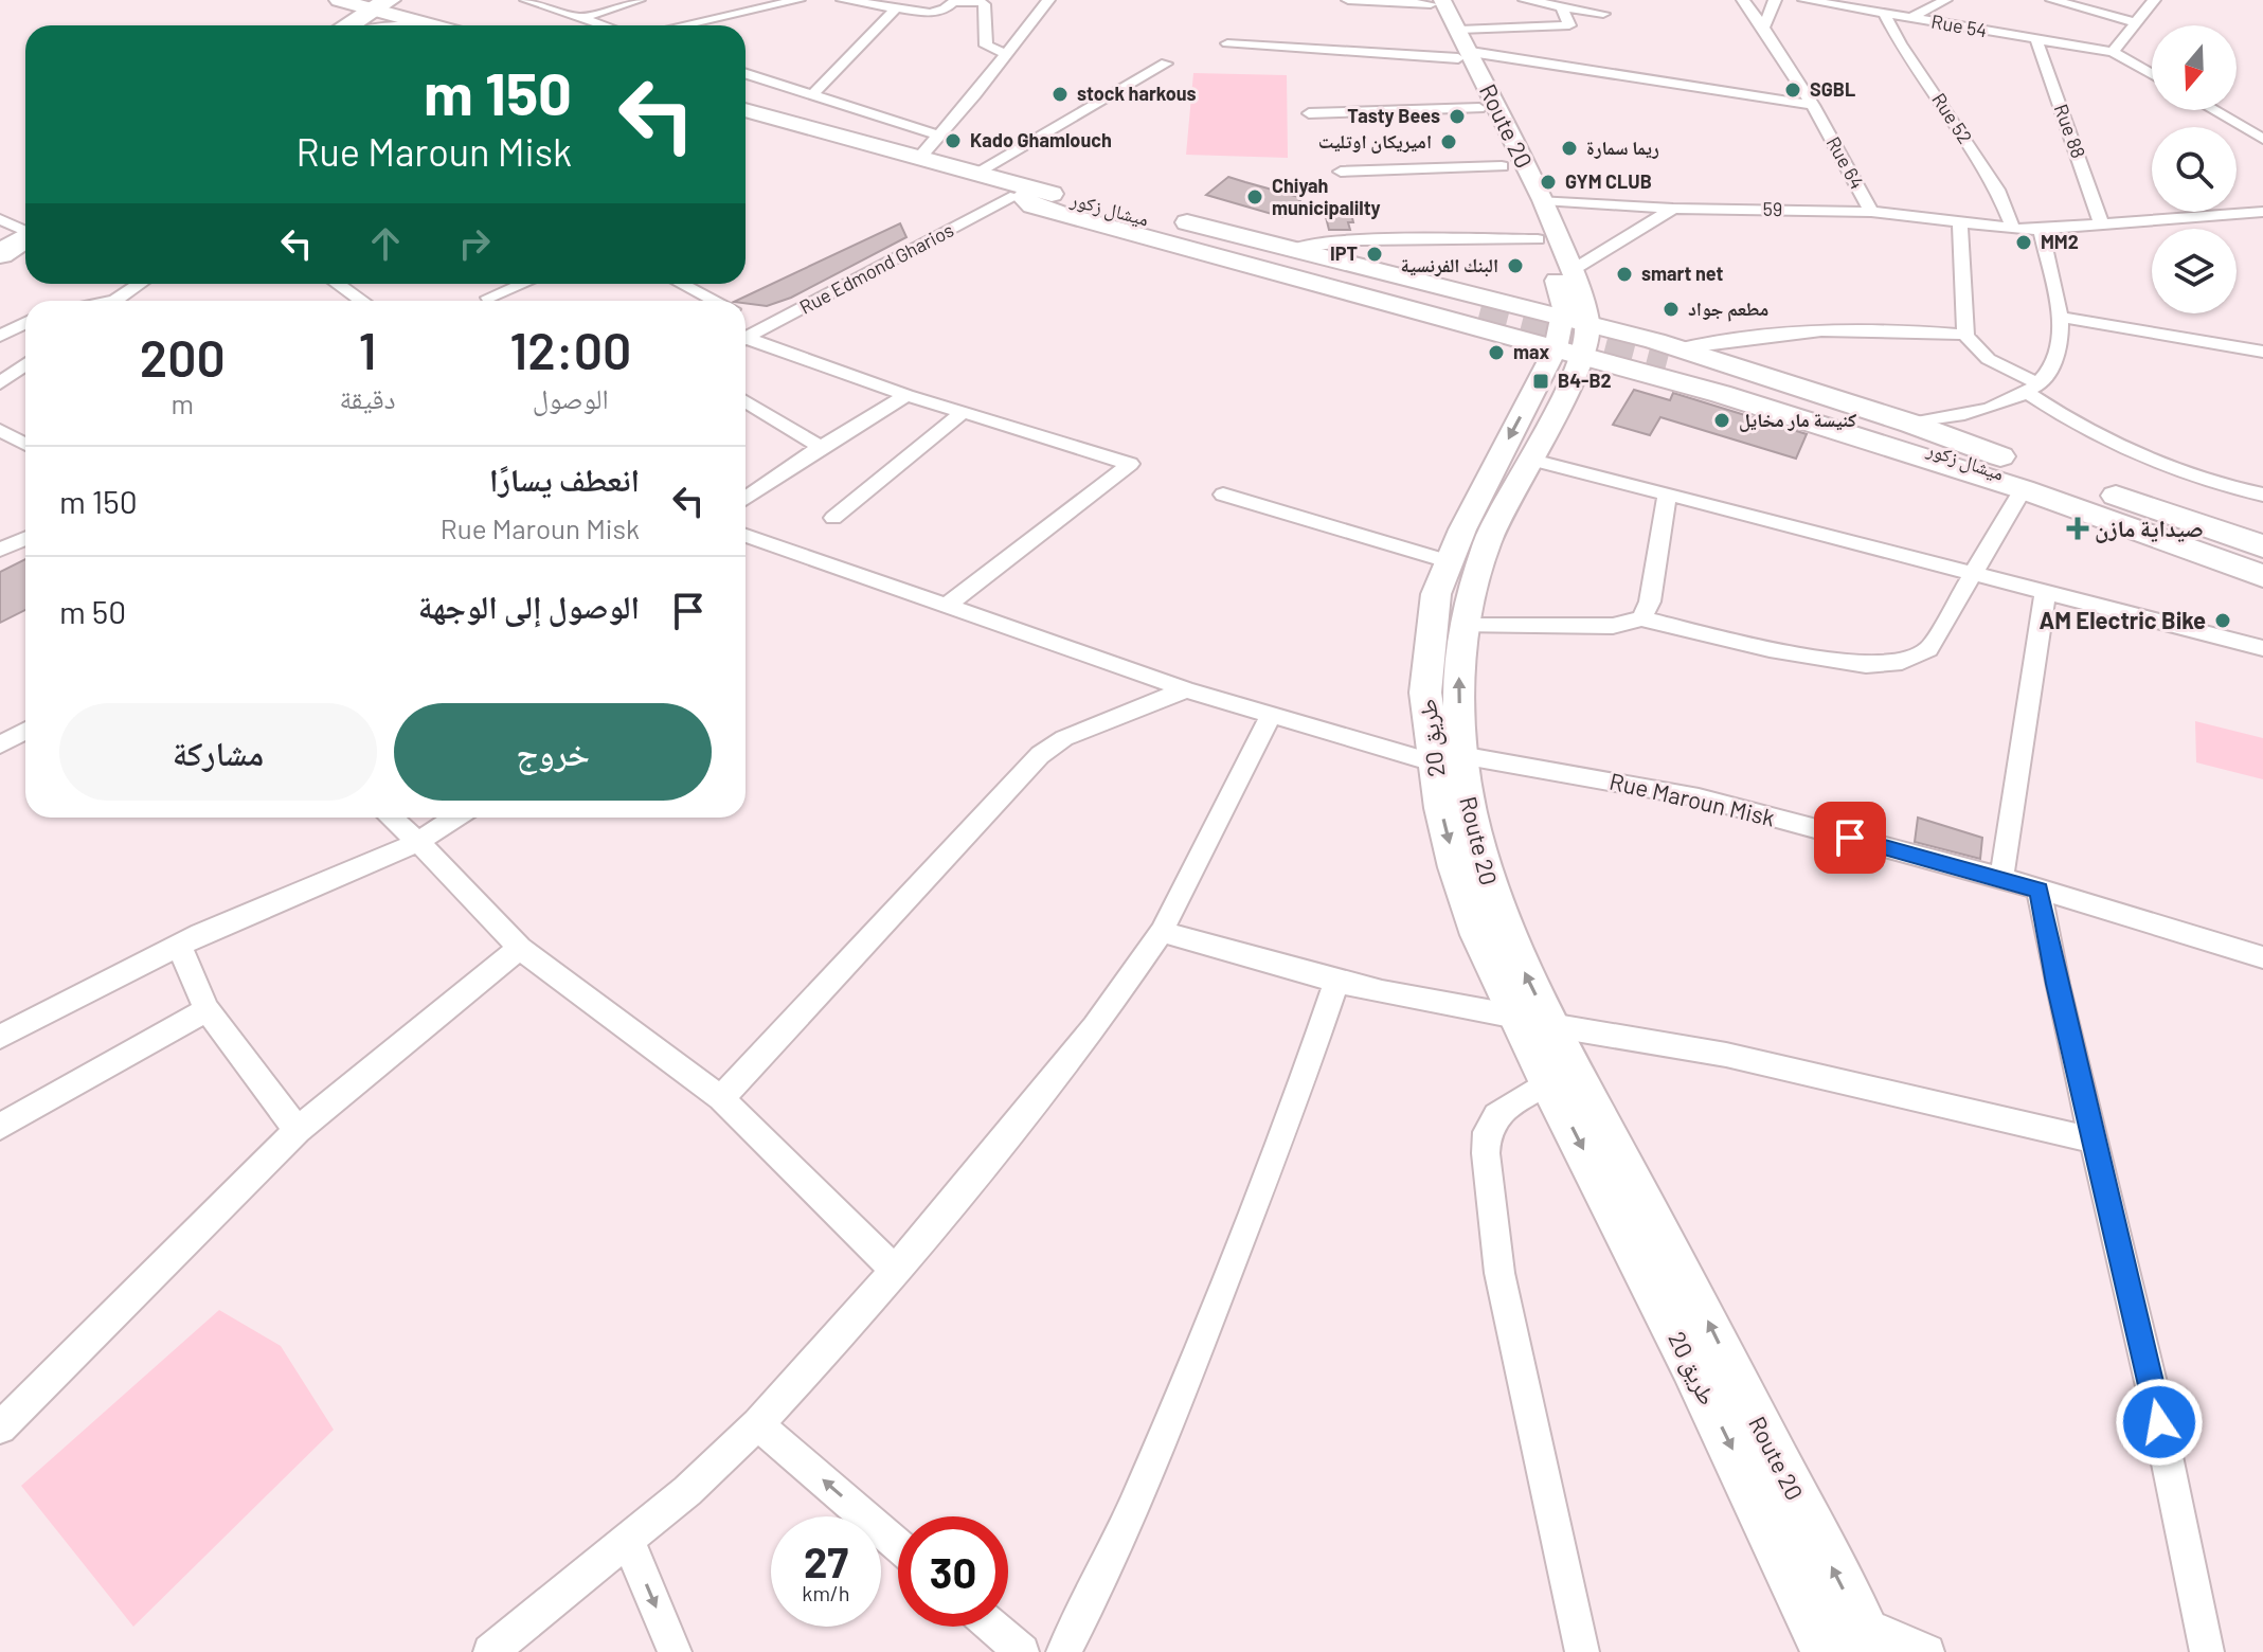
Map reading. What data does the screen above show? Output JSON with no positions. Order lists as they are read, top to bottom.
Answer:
{
  "streets": {
    "main road": ["Route 20", "ميشال زكور", "طريق 20"],
    "street": [
      "Rue 54",
      "Rue 52",
      "Rue 88",
      "Rue 64",
      "59",
      "Rue Edmond Gharios",
      "Rue Maroun Misk"
    ]
  },
  "crossings": [
    ["Rue 54", "Rue 52"],
    ["Rue 54", "Rue 88"],
    ["Rue 52", "59"],
    ["Route 20", "59"],
    ["Route 20", "طريق 20"],
    ["Route 20", "Rue Maroun Misk"],
    ["Rue 88", "59"],
    ["Rue 64", "59"],
    ["طريق 20", "Rue Maroun Misk"]
  ],
  "one_way": ["Route 20", "طريق 20"],
  "places": {
    "other": [
      "SGBL",
      "stock harkous",
      "Tasty Bees",
      "Kado Ghamlouch",
      "اميريكان اوتليت",
      "ريما سمارة",
      "GYM CLUB",
      "Chiyah municipalilty",
      "MM2",
      "IPT",
      "البنك الفرنسية",
      "smart net",
      "مطعم جواد",
      "max",
      "كنيسة مار مخايل",
      "AM Electric Bike"
    ],
    "transit": ["B4-B2"],
    "health": ["صيداية مازن"]
  },
  "north": "bottom",
  "page": {
    "turn": ["150 m", "Rue Maroun Misk"],
    "eta": [
      "12:00",
      "الوصول",
      "1",
      "دقيقة",
      "200",
      "m"
    ],
    "list": [
      {
        "name": "انعطف يسارًا",
        "note": "Rue Maroun Misk",
        "value": "150 m"
      },
      {
        "name": "الوصول إلى الوجهة",
        "value": "50 m"
      }
    ],
    "buttons": ["خروج", "مشاركة"],
    "speed": "27 km/h",
    "limit": "30"
  }
}
